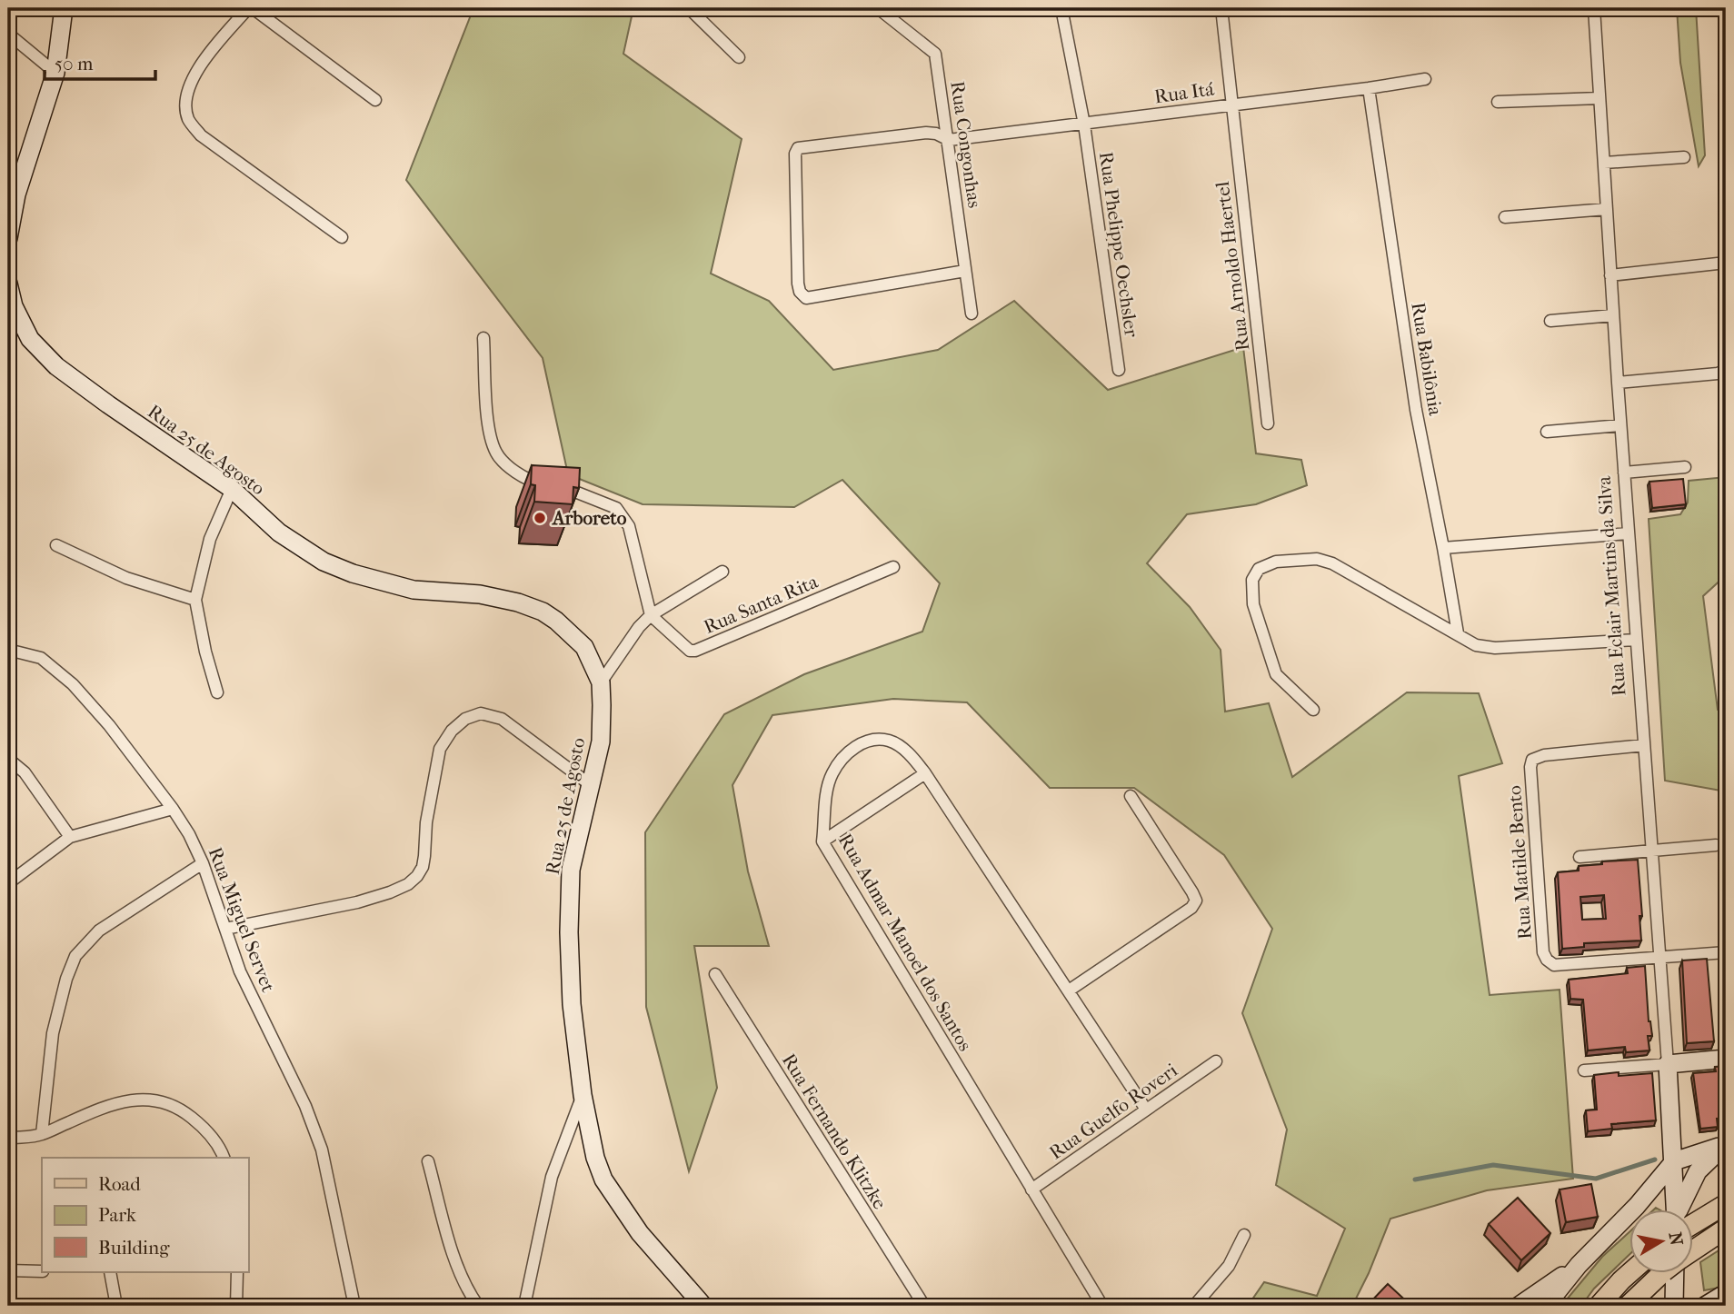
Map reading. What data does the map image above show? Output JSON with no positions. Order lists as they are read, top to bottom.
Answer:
{
  "streets": {
    "street": [
      "Rua Itá",
      "Rua Congonhas",
      "Rua Phelippe Oechsler",
      "Rua Arnoldo Haertel",
      "Rua Babilônia",
      "Rua 25 de Agosto",
      "Rua Eclair Martins da Silva",
      "Rua Santa Rita",
      "Rua Matilde Bento",
      "Rua Miguel Servet",
      "Rua Admar Manoel dos Santos",
      "Rua Guelfo Roveri",
      "Rua Fernando Klitzke"
    ]
  },
  "crossings": [
    ["Rua Itá", "Rua Congonhas"],
    ["Rua Itá", "Rua Phelippe Oechsler"],
    ["Rua Itá", "Rua Arnoldo Haertel"],
    ["Rua Itá", "Rua Babilônia"],
    ["Rua Eclair Martins da Silva", "Rua Matilde Bento"],
    ["Rua Admar Manoel dos Santos", "Rua Guelfo Roveri"]
  ],
  "places": ["Arboreto"],
  "legend": ["Road", "Park", "Building"],
  "scale_bar": "50 m",
  "north": "right"
}
